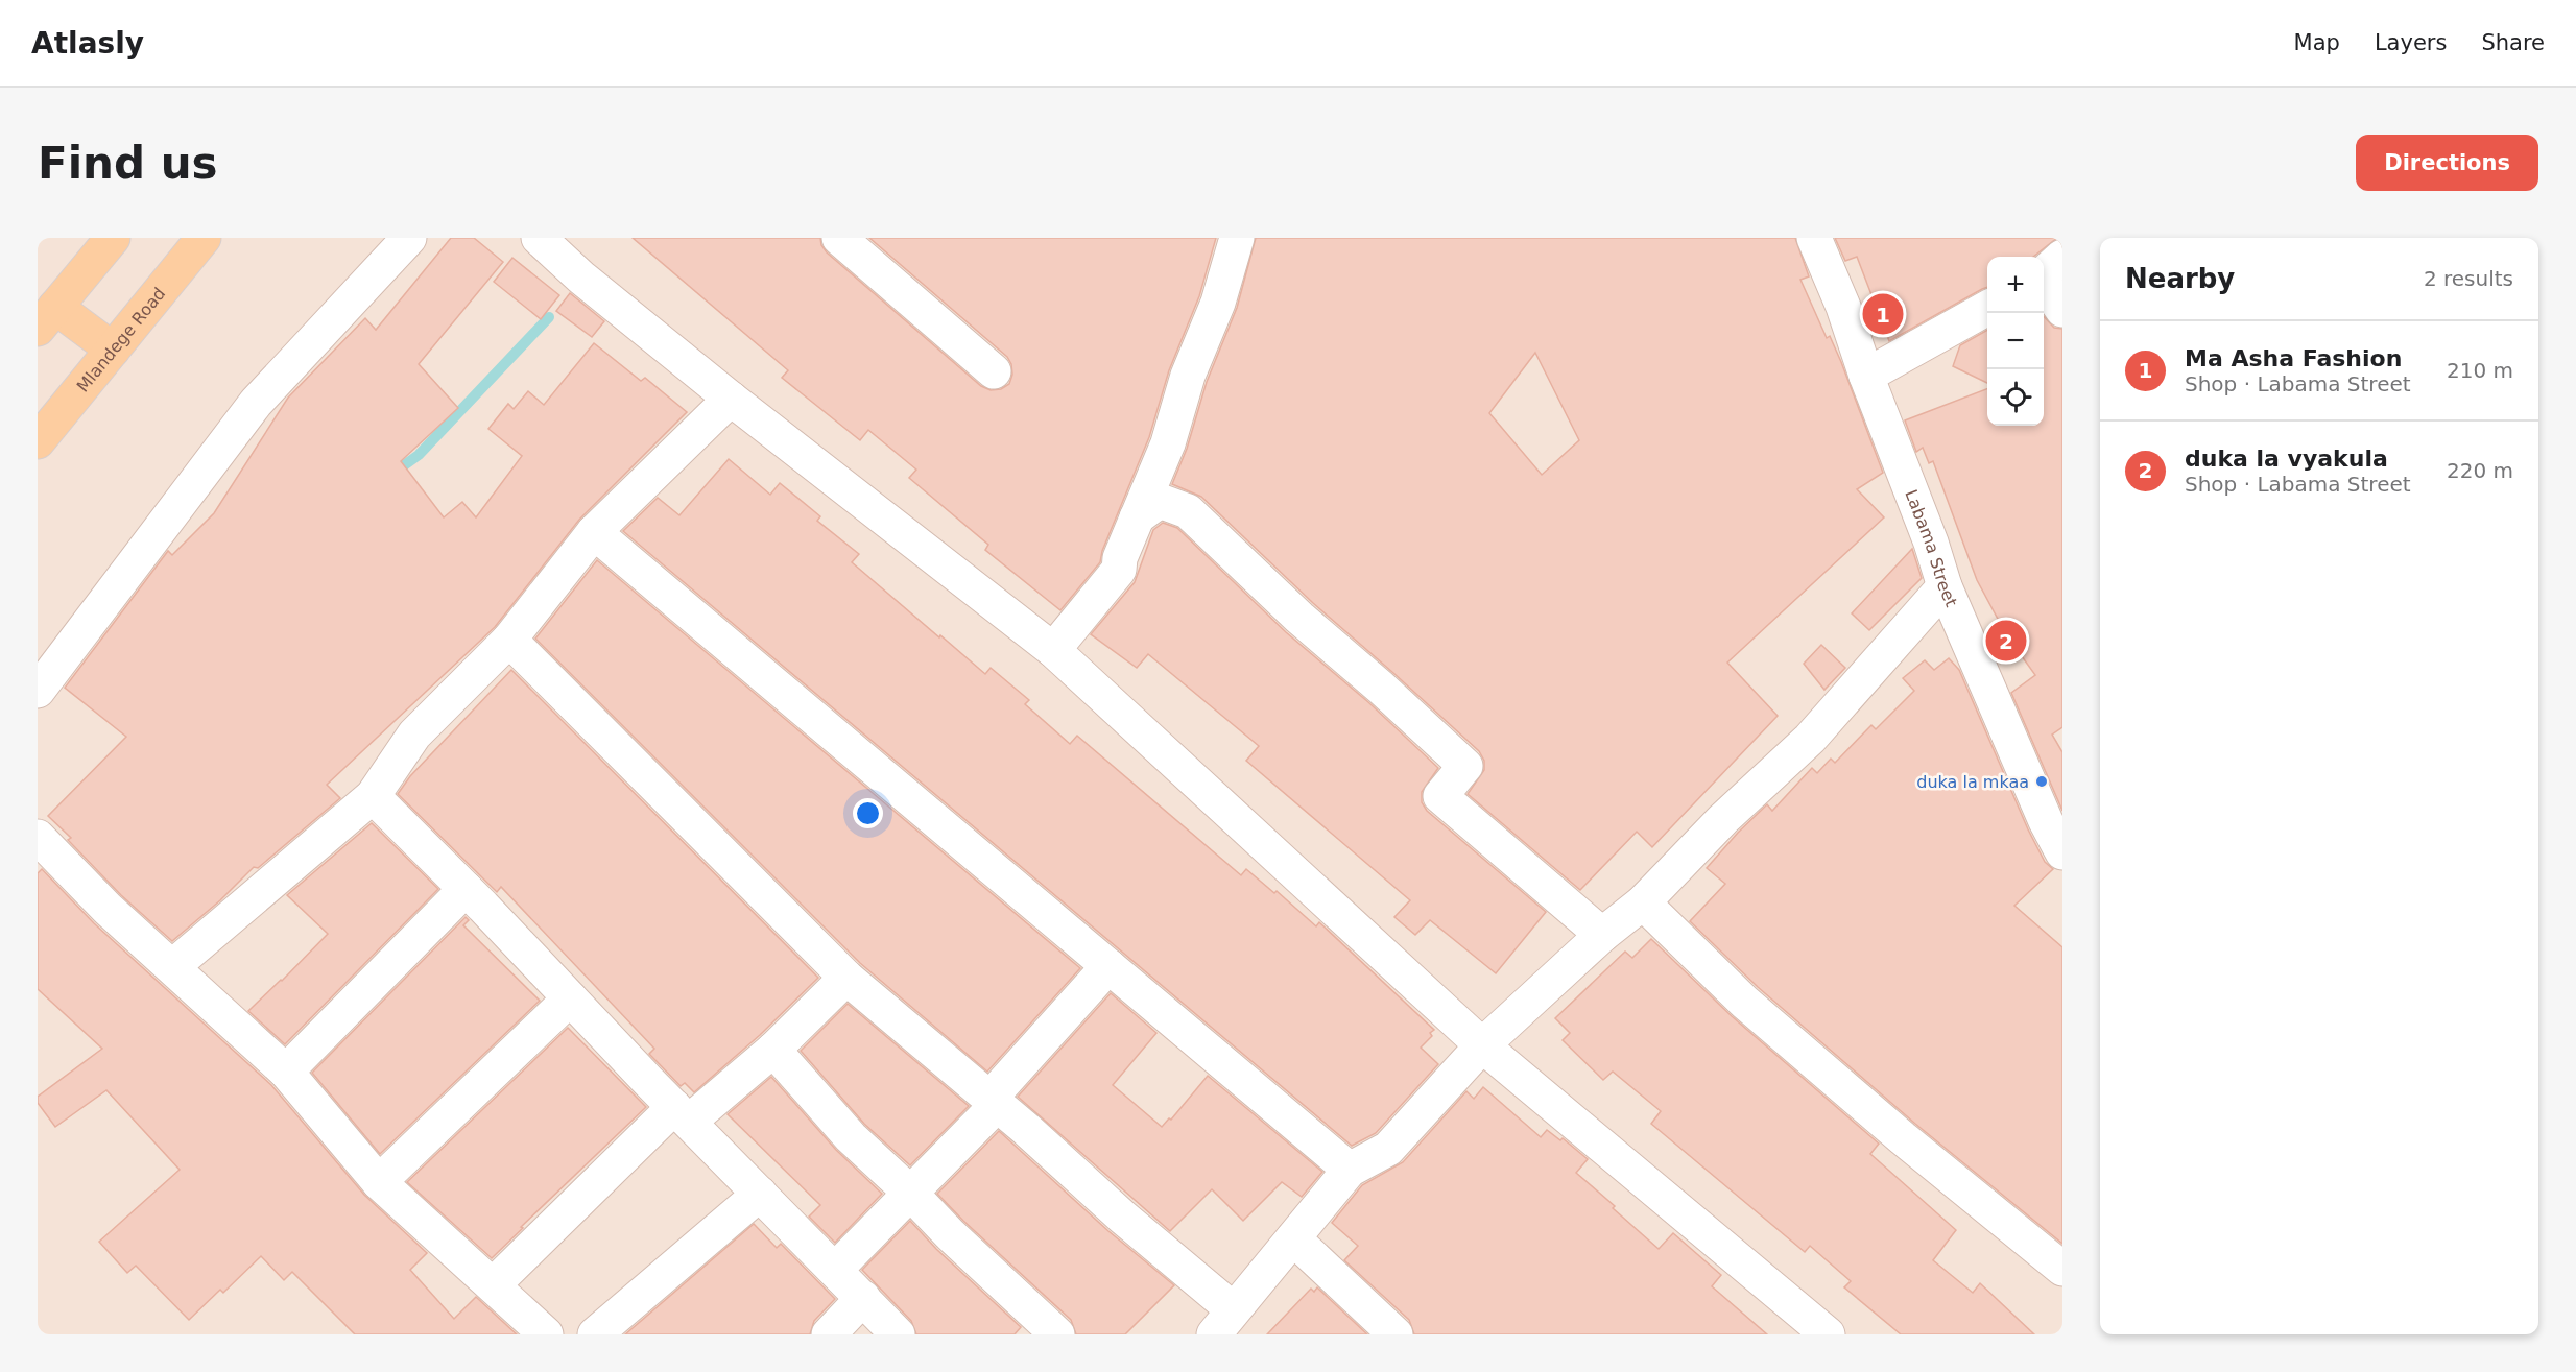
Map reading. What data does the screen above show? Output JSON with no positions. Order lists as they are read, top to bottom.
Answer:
{
  "streets": {
    "main road": ["Mlandege Road"],
    "street": ["Labama Street"]
  },
  "places": ["duka la mkaa"],
  "page": {
    "header": "Atlasly",
    "nav": ["Map", "Layers", "Share"],
    "buttons": "Directions",
    "title": "Find us",
    "heading": ["Nearby", "2 results"],
    "map_buttons": ["+", "−"],
    "pins": ["1", "2"],
    "list": [
      {
        "mark": "1",
        "name": "Ma Asha Fashion",
        "note": "Shop · Labama Street",
        "value": "210 m"
      },
      {
        "mark": "2",
        "name": "duka la vyakula",
        "note": "Shop · Labama Street",
        "value": "220 m"
      }
    ]
  }
}
